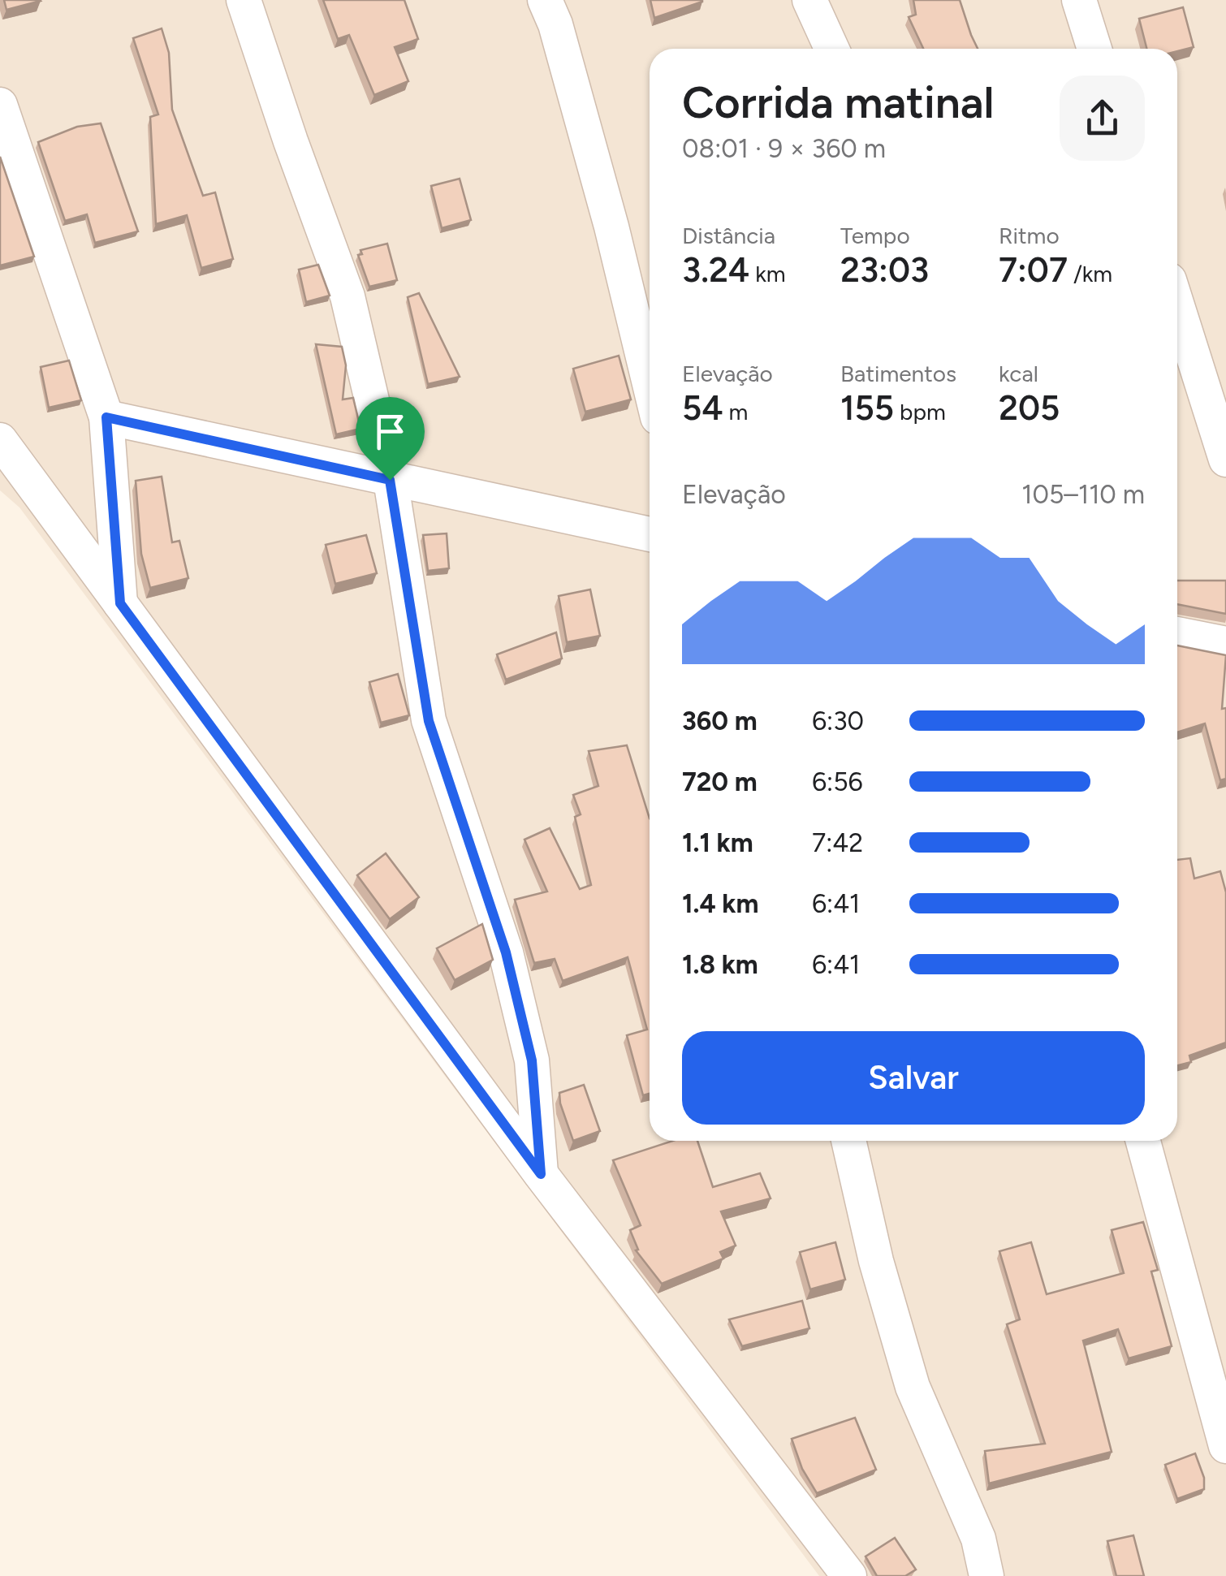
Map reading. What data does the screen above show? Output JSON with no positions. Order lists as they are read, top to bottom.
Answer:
{
  "page": {
    "heading": ["Corrida matinal", "08:01 · 9 × 360 m"],
    "stats": [
      ["Distância", "3.24 km"],
      ["Tempo", "23:03"],
      ["Ritmo", "7:07 /km"],
      ["Elevação", "54 m"],
      ["Batimentos", "155 bpm"],
      ["kcal", "205"]
    ],
    "chart": ["Elevação", "105–110 m"],
    "list": [
      {
        "name": "360 m",
        "note": "6:30"
      },
      {
        "name": "720 m",
        "note": "6:56"
      },
      {
        "name": "1.1 km",
        "note": "7:42"
      },
      {
        "name": "1.4 km",
        "note": "6:41"
      },
      {
        "name": "1.8 km",
        "note": "6:41"
      }
    ],
    "buttons": "Salvar"
  }
}
